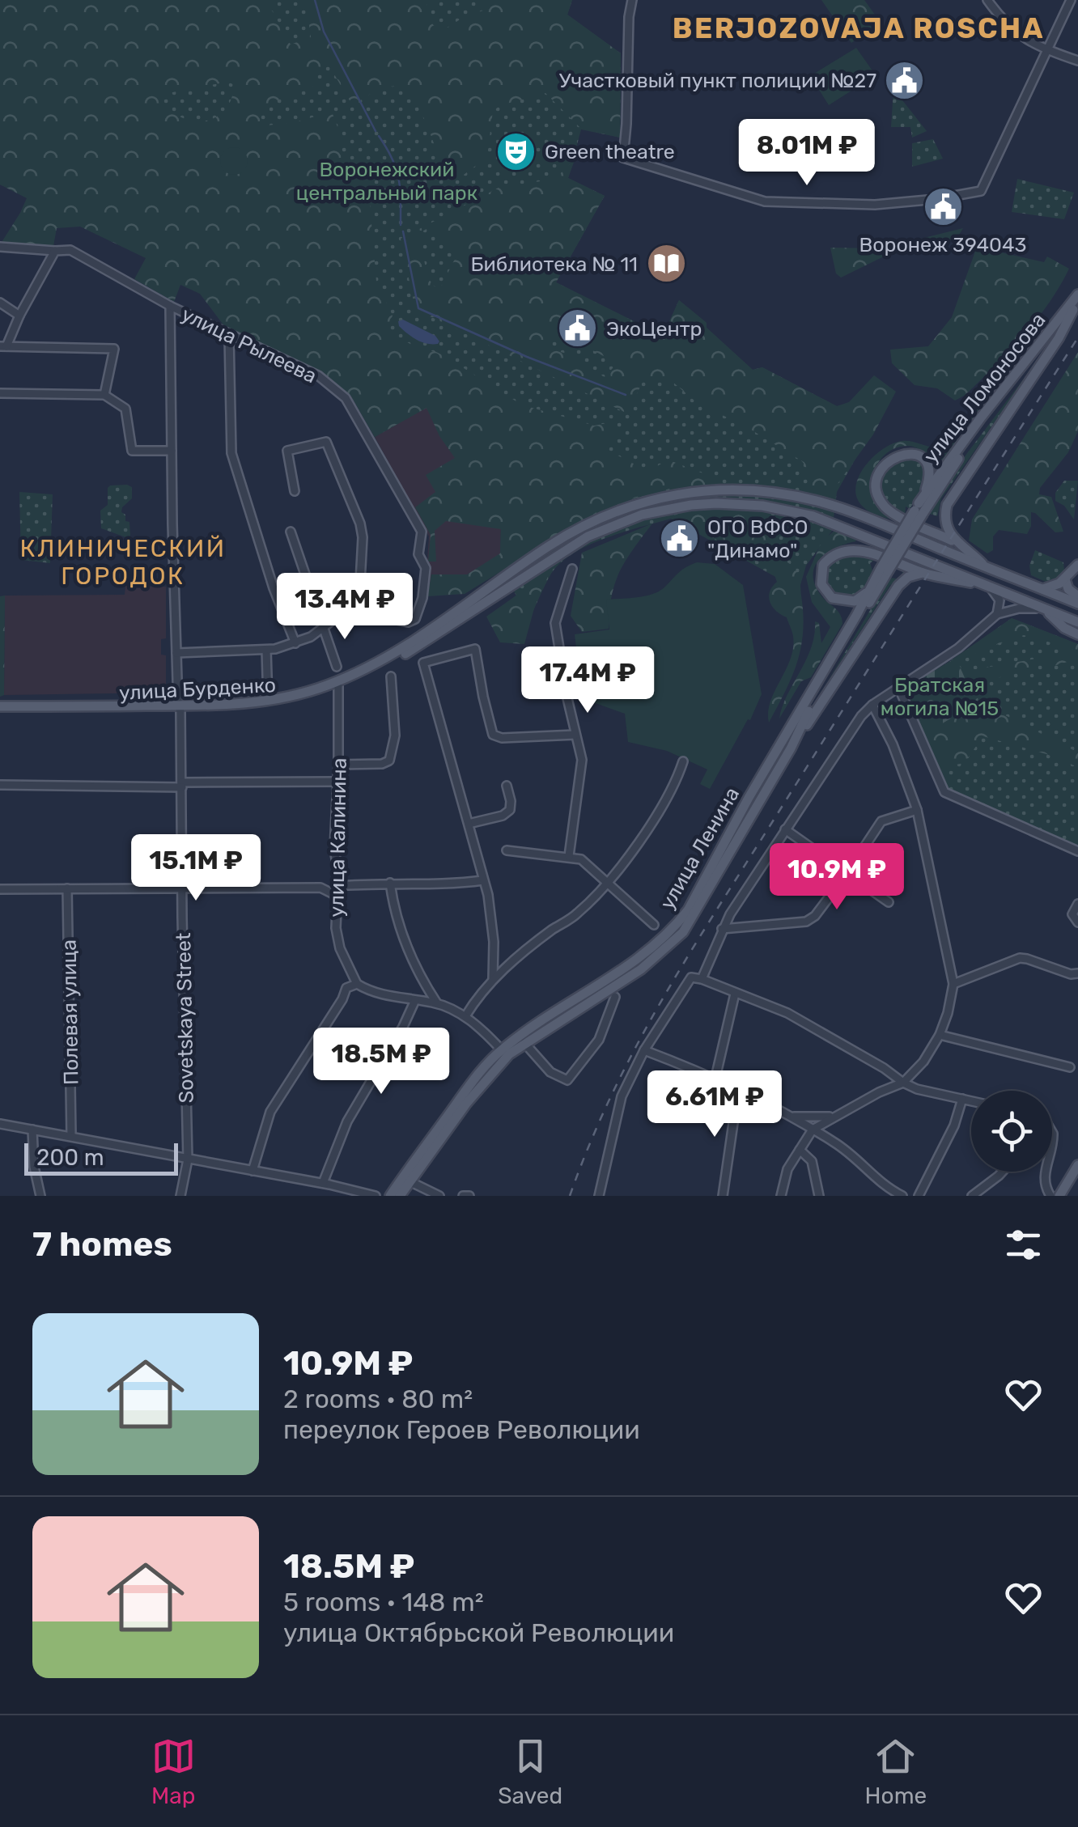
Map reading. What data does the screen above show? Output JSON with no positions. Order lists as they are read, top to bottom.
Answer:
{
  "streets": {
    "main road": ["улица Ломоносова", "улица Бурденко", "улица Ленина"],
    "street": [
      "улица Рылеева",
      "улица Калинина",
      "Полевая улица",
      "Sovetskaya Street"
    ]
  },
  "crossings": [
    ["улица Рылеева", "Sovetskaya Street"],
    ["улица Бурденко", "улица Калинина"],
    ["улица Бурденко", "Sovetskaya Street"]
  ],
  "districts": ["BERJOZOVAJA ROSCHA", "КЛИНИЧЕСКИЙ ГОРОДОК"],
  "parks": ["Воронежский центральный парк", "Братская могила №15"],
  "places": {
    "public building": [
      "Участковый пункт полиции №27",
      "Воронеж 394043",
      "ЭкоЦентр",
      "ОГО ВФСО \"Динамо\""
    ],
    "theatre": ["Green theatre"],
    "library": ["Библиотека № 11"]
  },
  "scale_bar": "200 m",
  "page": {
    "price": [
      "8.01M ₽",
      "13.4M ₽",
      "17.4M ₽",
      "15.1M ₽",
      "10.9M ₽",
      "18.5M ₽",
      "6.61M ₽"
    ],
    "scale": "200 m",
    "heading": "7 homes",
    "list": [
      {
        "name": "10.9M ₽",
        "note": "2 rooms · 80 m² · переулок Героев Революции"
      },
      {
        "name": "18.5M ₽",
        "note": "5 rooms · 148 m² · улица Октябрьской Революции"
      }
    ],
    "tabs": ["Map", "Saved", "Home"]
  }
}
